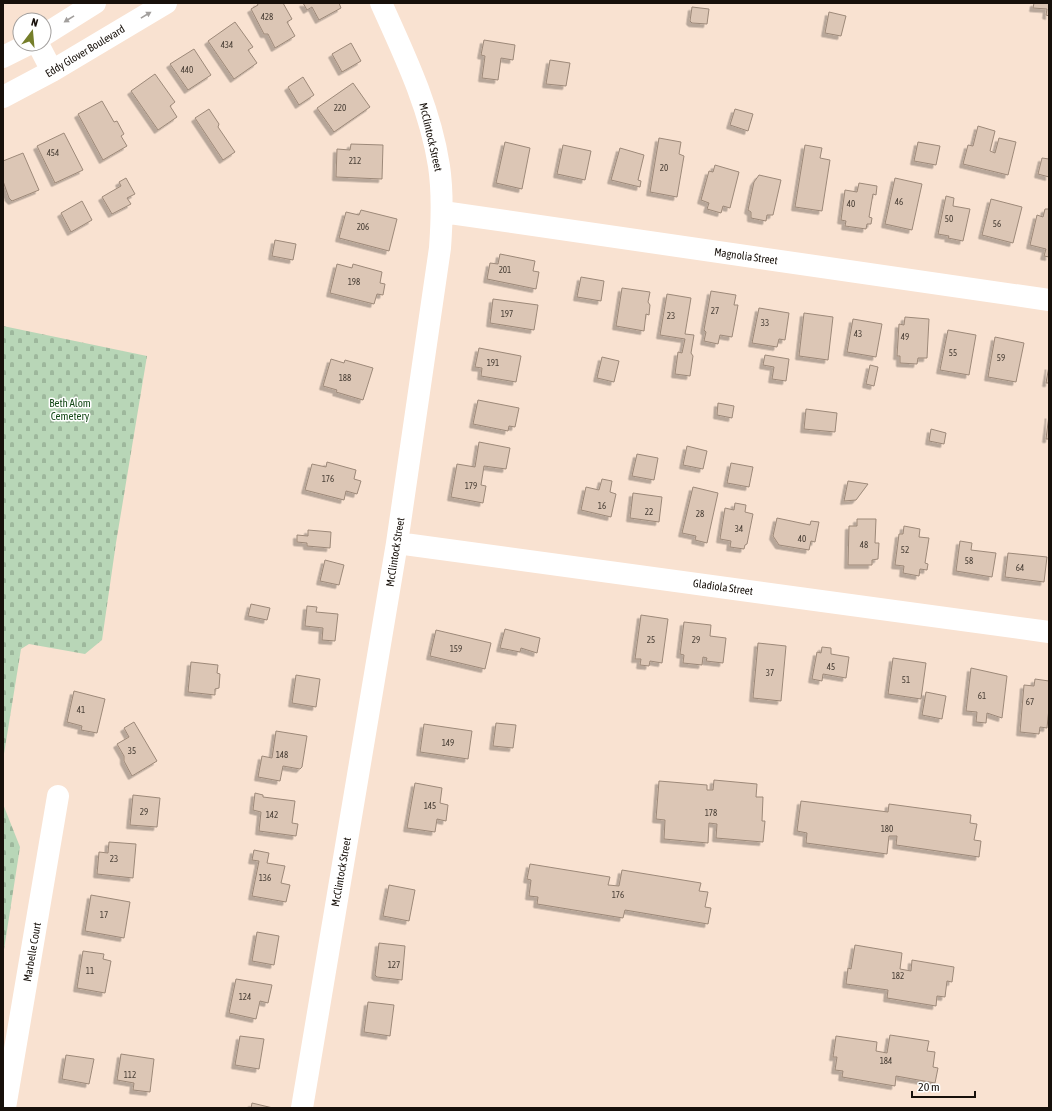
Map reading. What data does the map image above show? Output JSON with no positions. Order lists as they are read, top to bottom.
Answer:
{
  "streets": {
    "street": [
      "Eddy Glover Boulevard",
      "McClintock Street",
      "Magnolia Street",
      "Gladiola Street",
      "Marbelle Court"
    ]
  },
  "crossings": [
    ["McClintock Street", "Magnolia Street"],
    ["McClintock Street", "Gladiola Street"]
  ],
  "parks": ["Beth Alom Cemetery"],
  "house_numbers": [
    "428",
    "434",
    "440",
    "220",
    "454",
    "212",
    "20",
    "46",
    "40",
    "50",
    "56",
    "206",
    "201",
    "198",
    "27",
    "197",
    "23",
    "33",
    "43",
    "49",
    "55",
    "59",
    "191",
    "188",
    "176",
    "179",
    "16",
    "22",
    "28",
    "34",
    "40",
    "48",
    "52",
    "58",
    "64",
    "25",
    "29",
    "159",
    "45",
    "37",
    "51",
    "61",
    "67",
    "41",
    "149",
    "35",
    "148",
    "145",
    "29",
    "178",
    "142",
    "180",
    "23",
    "136",
    "176",
    "17",
    "127",
    "11",
    "182",
    "124",
    "184",
    "112"
  ],
  "scale_bar": "20 m",
  "north": "top"
}
